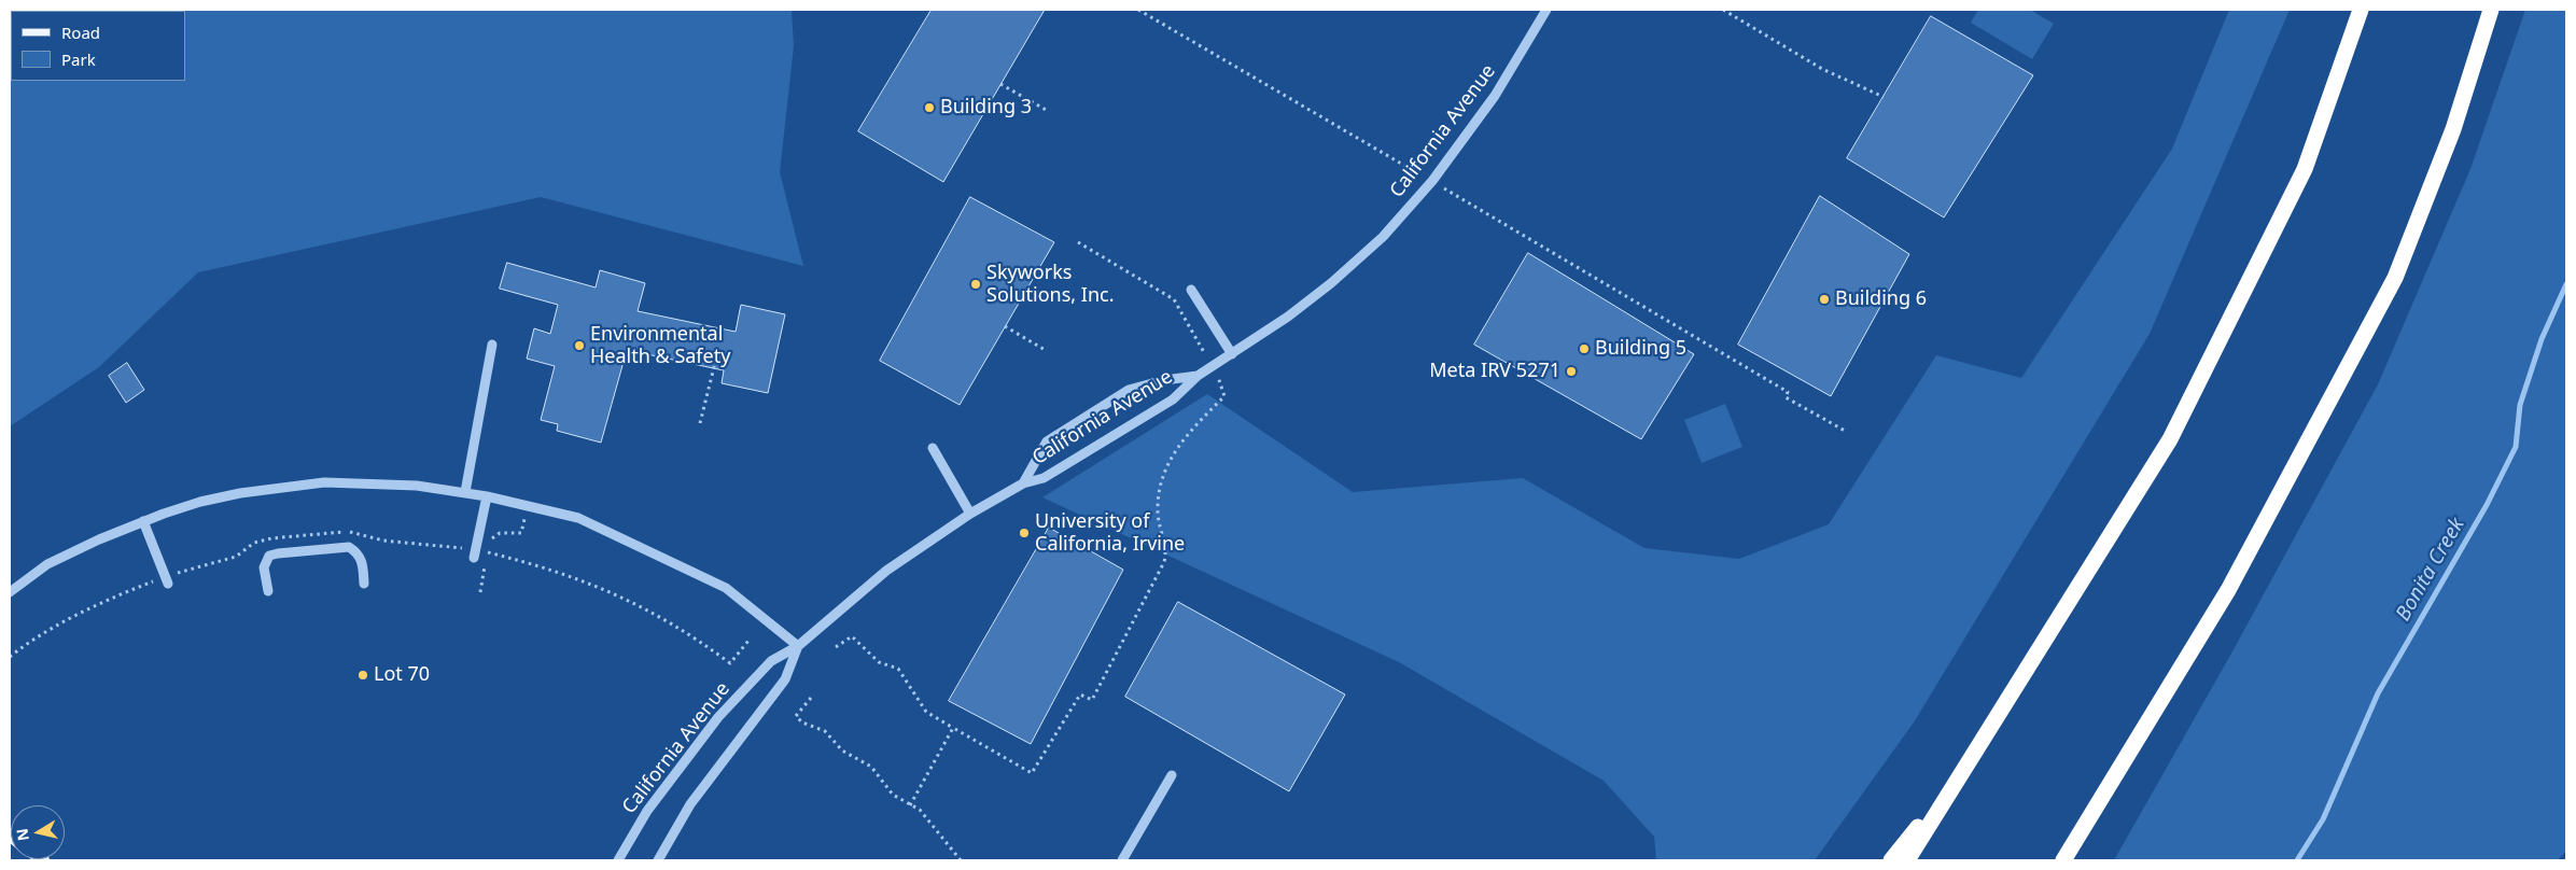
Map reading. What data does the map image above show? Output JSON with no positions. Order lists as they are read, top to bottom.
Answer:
{
  "streets": {
    "street": ["California Avenue"]
  },
  "water": ["Bonita Creek"],
  "places": [
    "Building 3",
    "Skyworks Solutions, Inc.",
    "Building 6",
    "Environmental Health & Safety",
    "Building 5",
    "Meta IRV 5271",
    "University of California, Irvine",
    "Lot 70"
  ],
  "legend": ["Road", "Park"],
  "north": "left"
}
